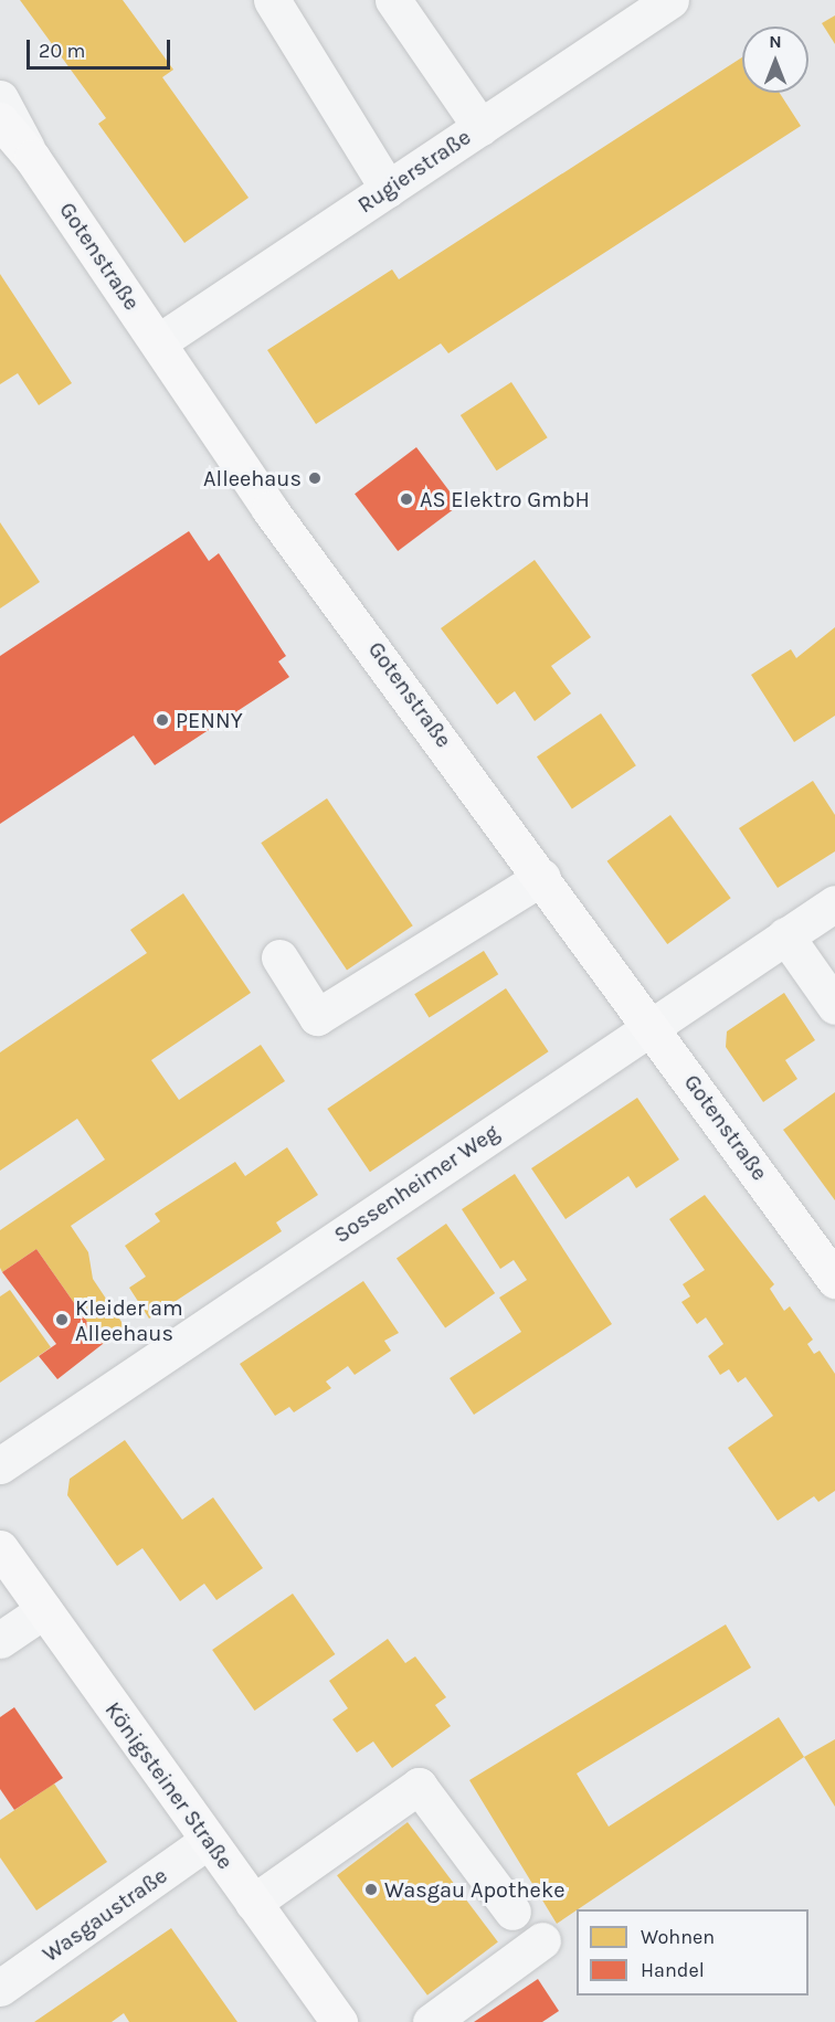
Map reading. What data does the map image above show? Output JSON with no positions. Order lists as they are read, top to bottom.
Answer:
{
  "streets": {
    "main road": ["Gotenstraße", "Königsteiner Straße"],
    "street": ["Rugierstraße", "Sossenheimer Weg", "Wasgaustraße"]
  },
  "crossings": [
    ["Rugierstraße", "Gotenstraße"],
    ["Gotenstraße", "Sossenheimer Weg"],
    ["Königsteiner Straße", "Wasgaustraße"]
  ],
  "places": [
    "Alleehaus",
    "AS Elektro GmbH",
    "PENNY",
    "Kleider am Alleehaus",
    "Wasgau Apotheke"
  ],
  "legend": ["Wohnen", "Handel"],
  "scale_bar": "20 m",
  "north": "top"
}
